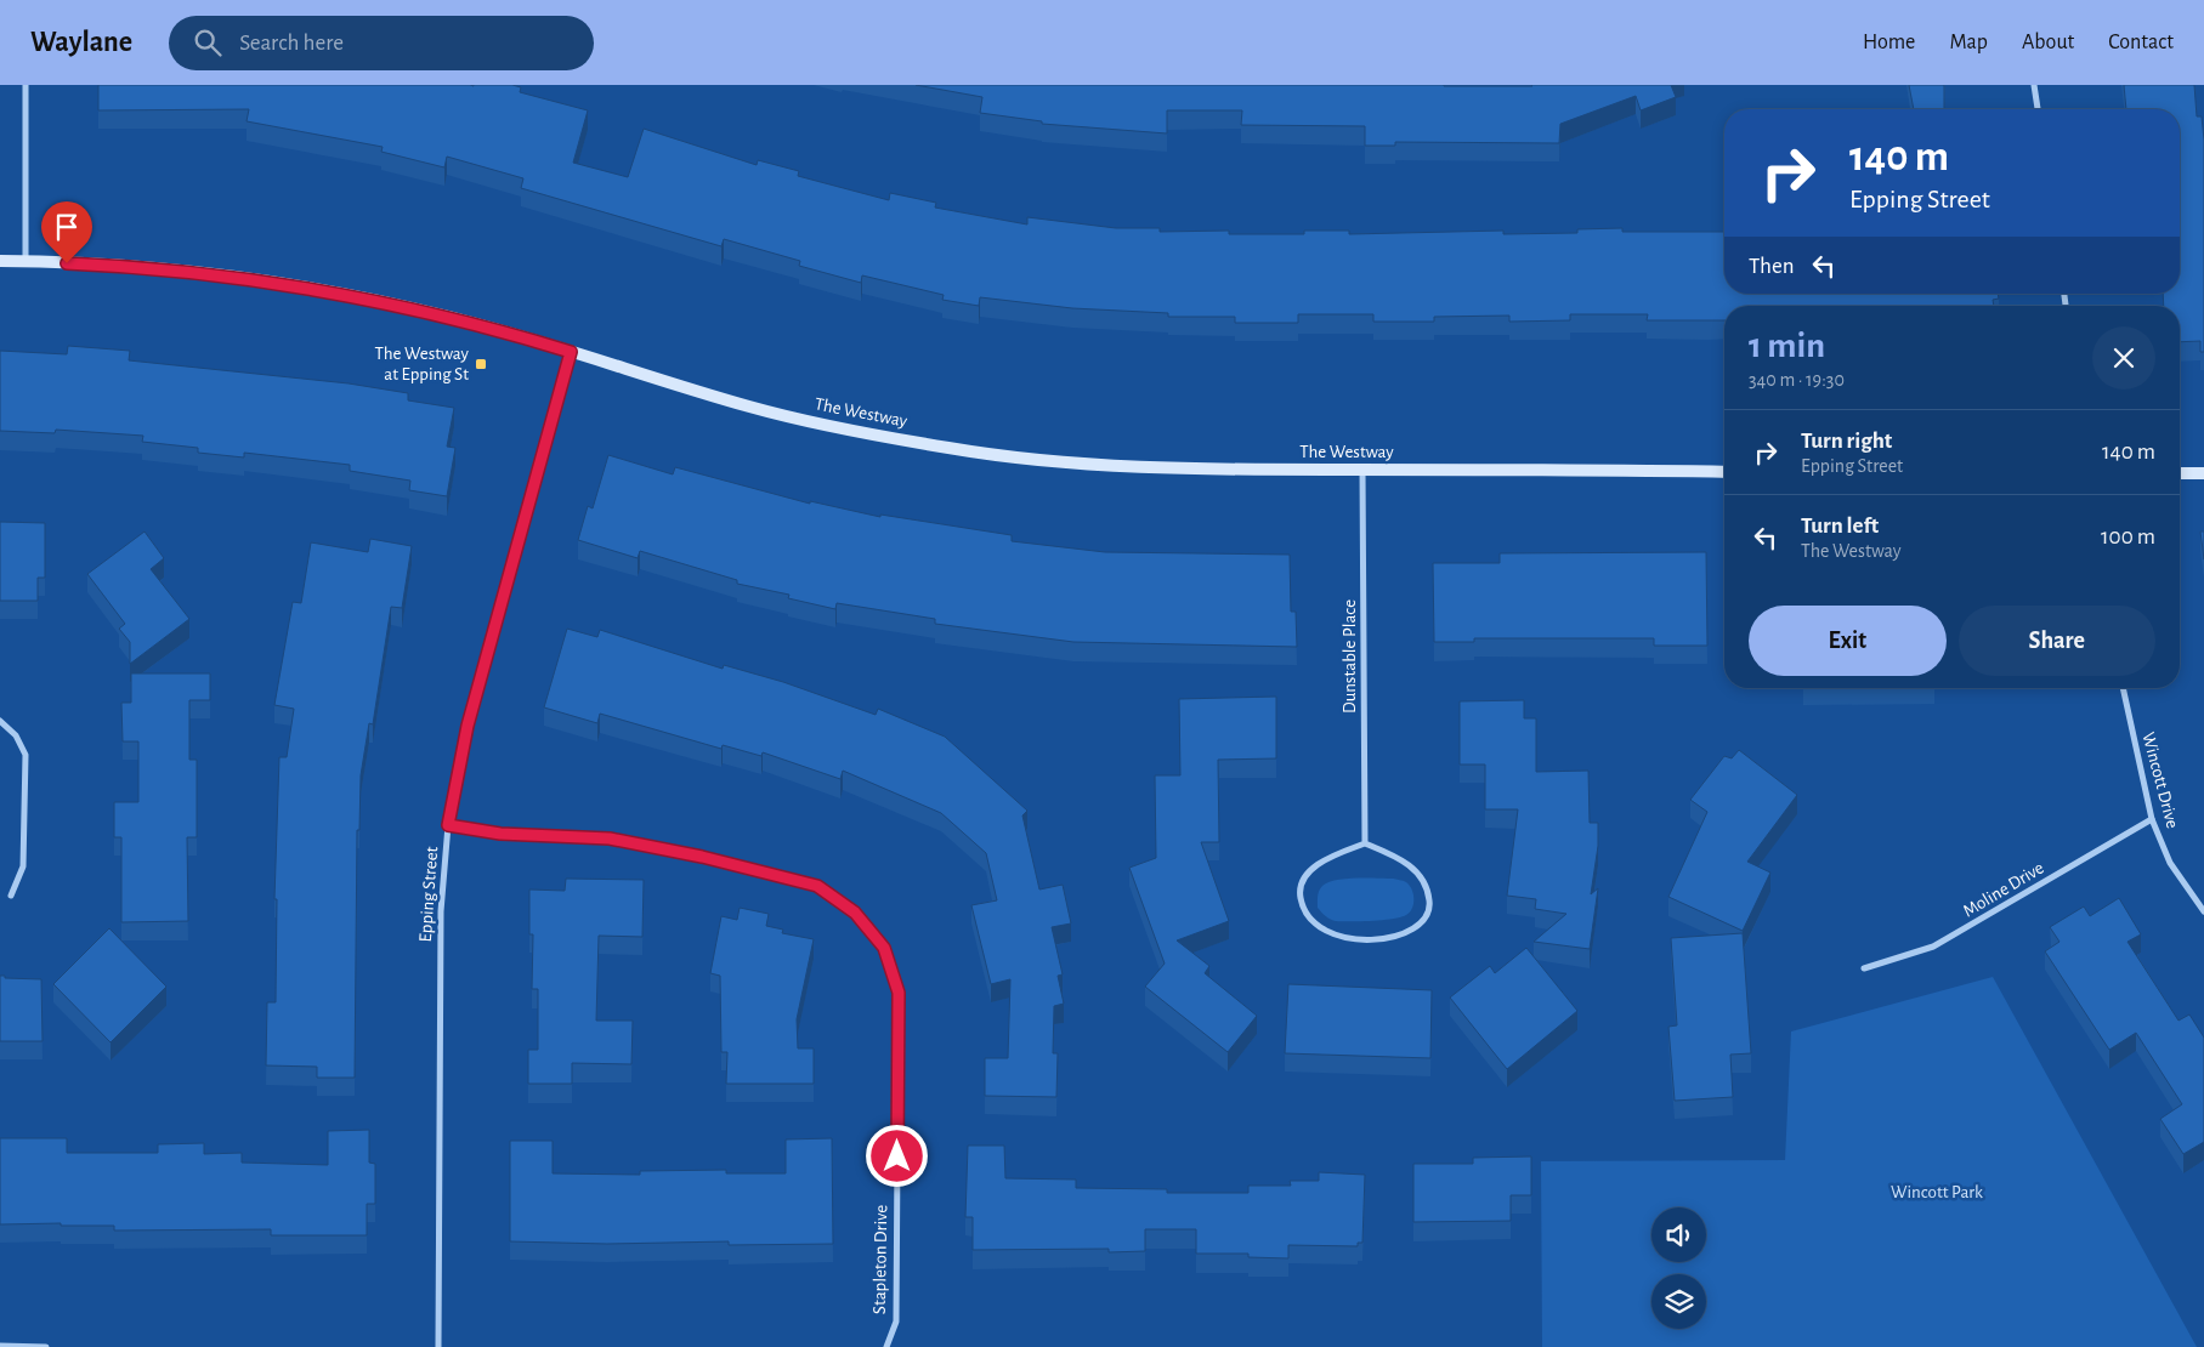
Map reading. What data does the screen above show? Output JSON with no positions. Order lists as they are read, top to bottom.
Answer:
{
  "streets": {
    "main road": ["The Westway"],
    "street": [
      "Dunstable Place",
      "Wincott Drive",
      "Moline Drive",
      "Epping Street",
      "Stapleton Drive"
    ]
  },
  "crossings": [
    ["The Westway", "Dunstable Place"],
    ["The Westway", "Epping Street"],
    ["Wincott Drive", "Moline Drive"],
    ["Epping Street", "Stapleton Drive"]
  ],
  "parks": ["Wincott Park"],
  "places": {
    "transit": ["The Westway at Epping St"]
  },
  "page": {
    "header": "Waylane",
    "search": "Search here",
    "nav": [
      "Home",
      "Map",
      "About",
      "Contact"
    ],
    "turn": ["140 m", "Epping Street"],
    "then": "Then",
    "heading": ["1 min", "340 m · 19:30"],
    "list": [
      {
        "name": "Turn right",
        "note": "Epping Street",
        "value": "140 m"
      },
      {
        "name": "Turn left",
        "note": "The Westway",
        "value": "100 m"
      }
    ],
    "buttons": ["Exit", "Share"]
  }
}
